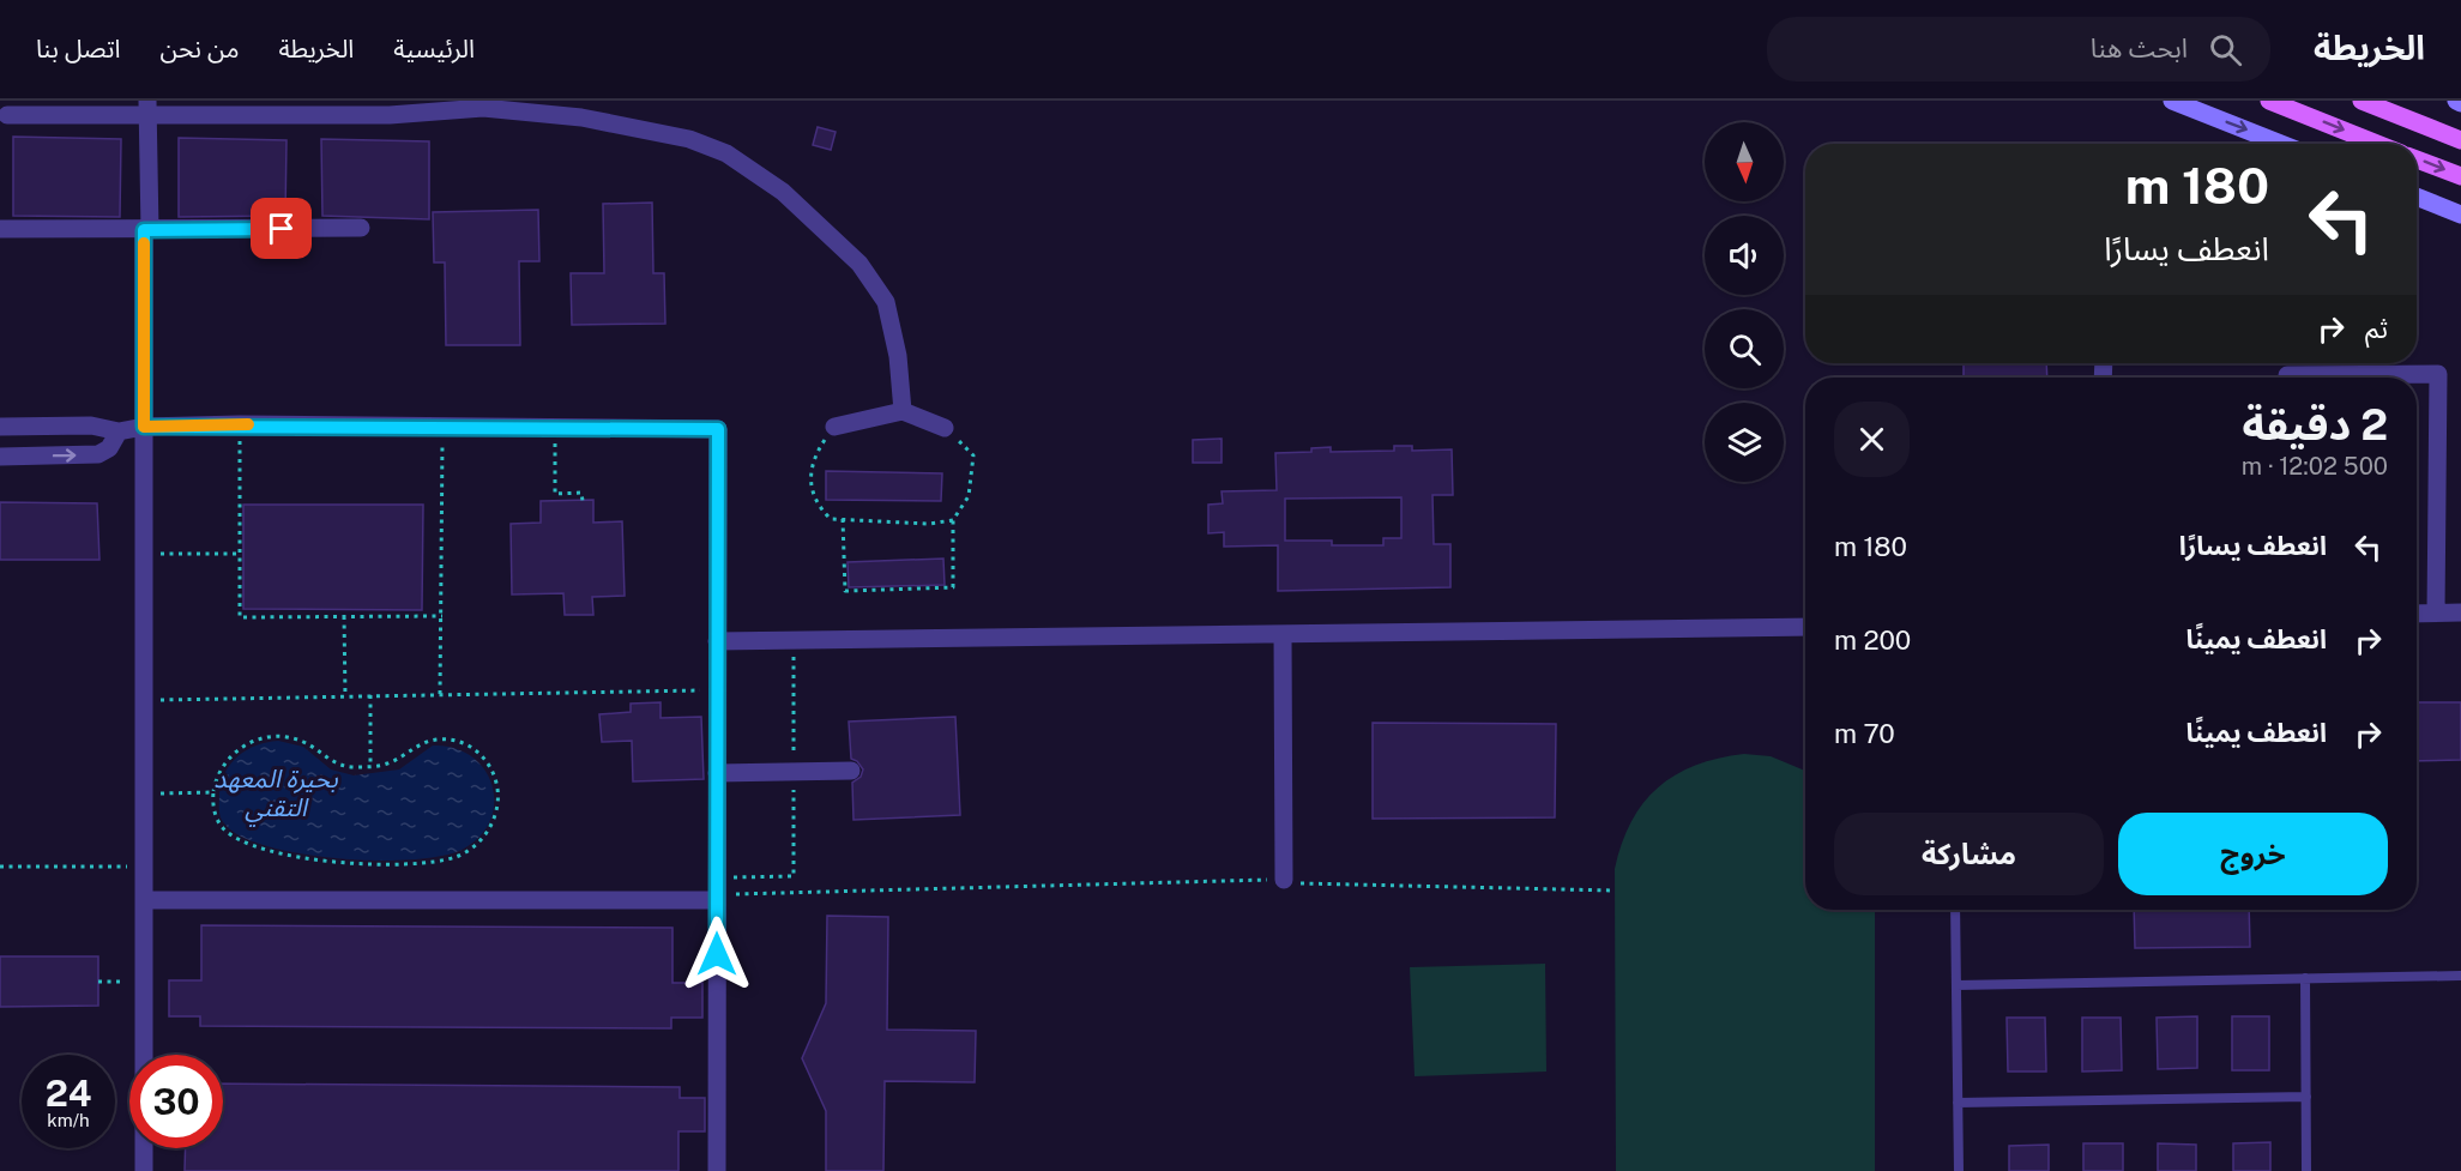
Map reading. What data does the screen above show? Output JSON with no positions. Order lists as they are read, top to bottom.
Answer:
{
  "water": ["بحيرة المعهد التقني"],
  "north": "bottom",
  "page": {
    "header": "الخريطة",
    "search": "ابحث هنا",
    "nav": [
      "الرئيسية",
      "الخريطة",
      "من نحن",
      "اتصل بنا"
    ],
    "turn": ["180 m", "انعطف يسارًا"],
    "then": "ثم",
    "heading": ["2 دقيقة", "500 m · 12:02"],
    "list": [
      {
        "name": "انعطف يسارًا",
        "value": "180 m"
      },
      {
        "name": "انعطف يمينًا",
        "value": "200 m"
      },
      {
        "name": "انعطف يمينًا",
        "value": "70 m"
      }
    ],
    "buttons": ["خروج", "مشاركة"],
    "speed": "24 km/h",
    "limit": "30"
  }
}
